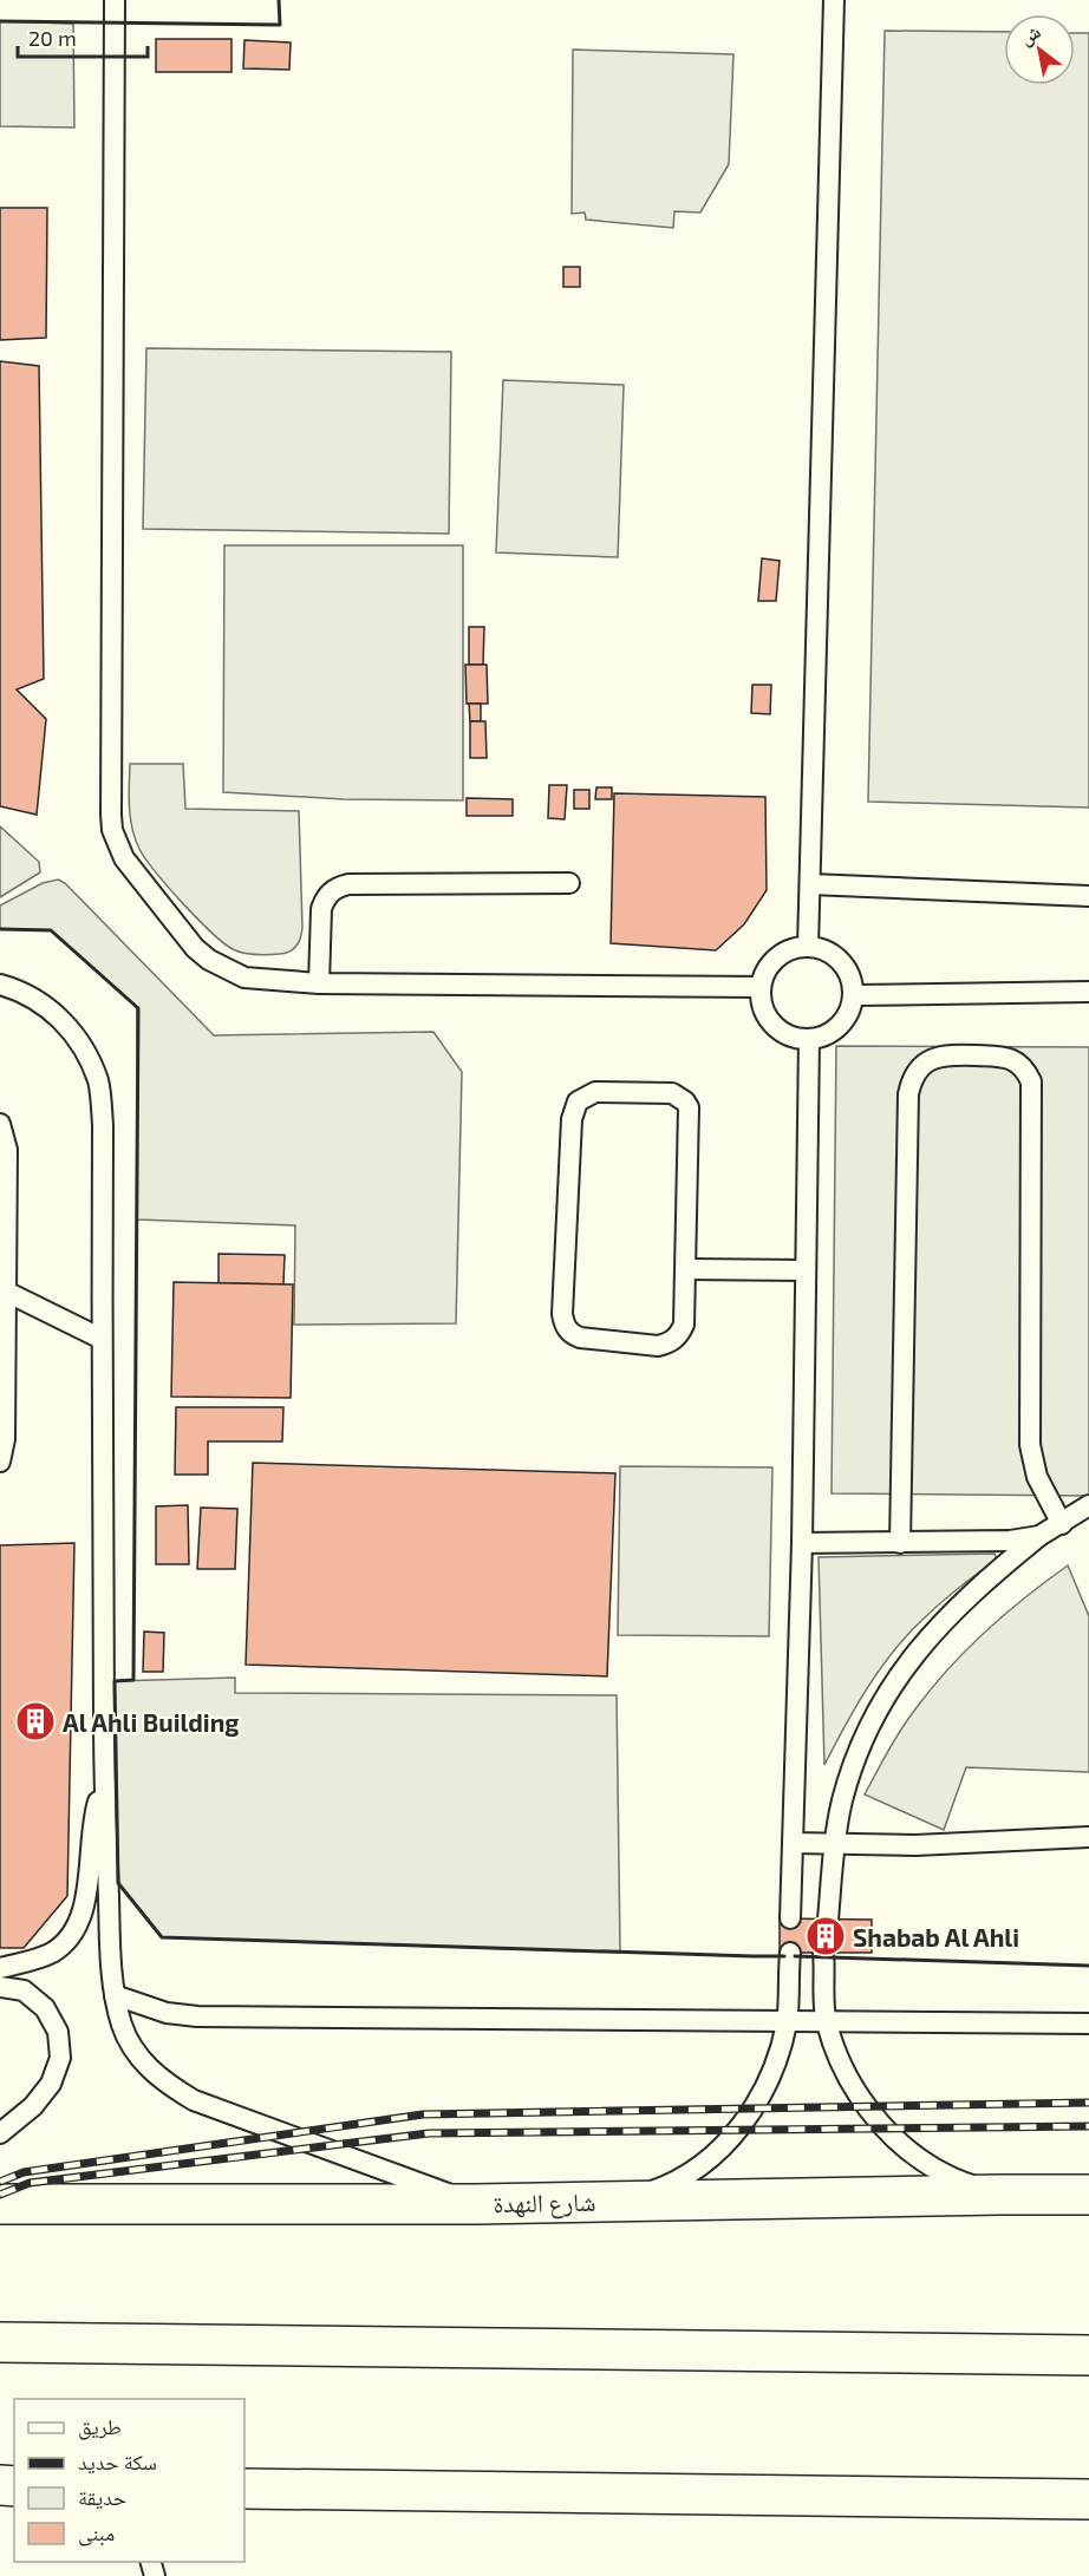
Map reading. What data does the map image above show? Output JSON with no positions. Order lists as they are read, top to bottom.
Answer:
{
  "streets": {
    "main road": ["شارع النهدة"]
  },
  "places": {
    "building": ["Al Ahli Building", "Shabab Al Ahli"]
  },
  "legend": [
    "طريق",
    "سكة حديد",
    "حديقة",
    "مبنى"
  ],
  "scale_bar": "20 m",
  "north": "top left"
}
